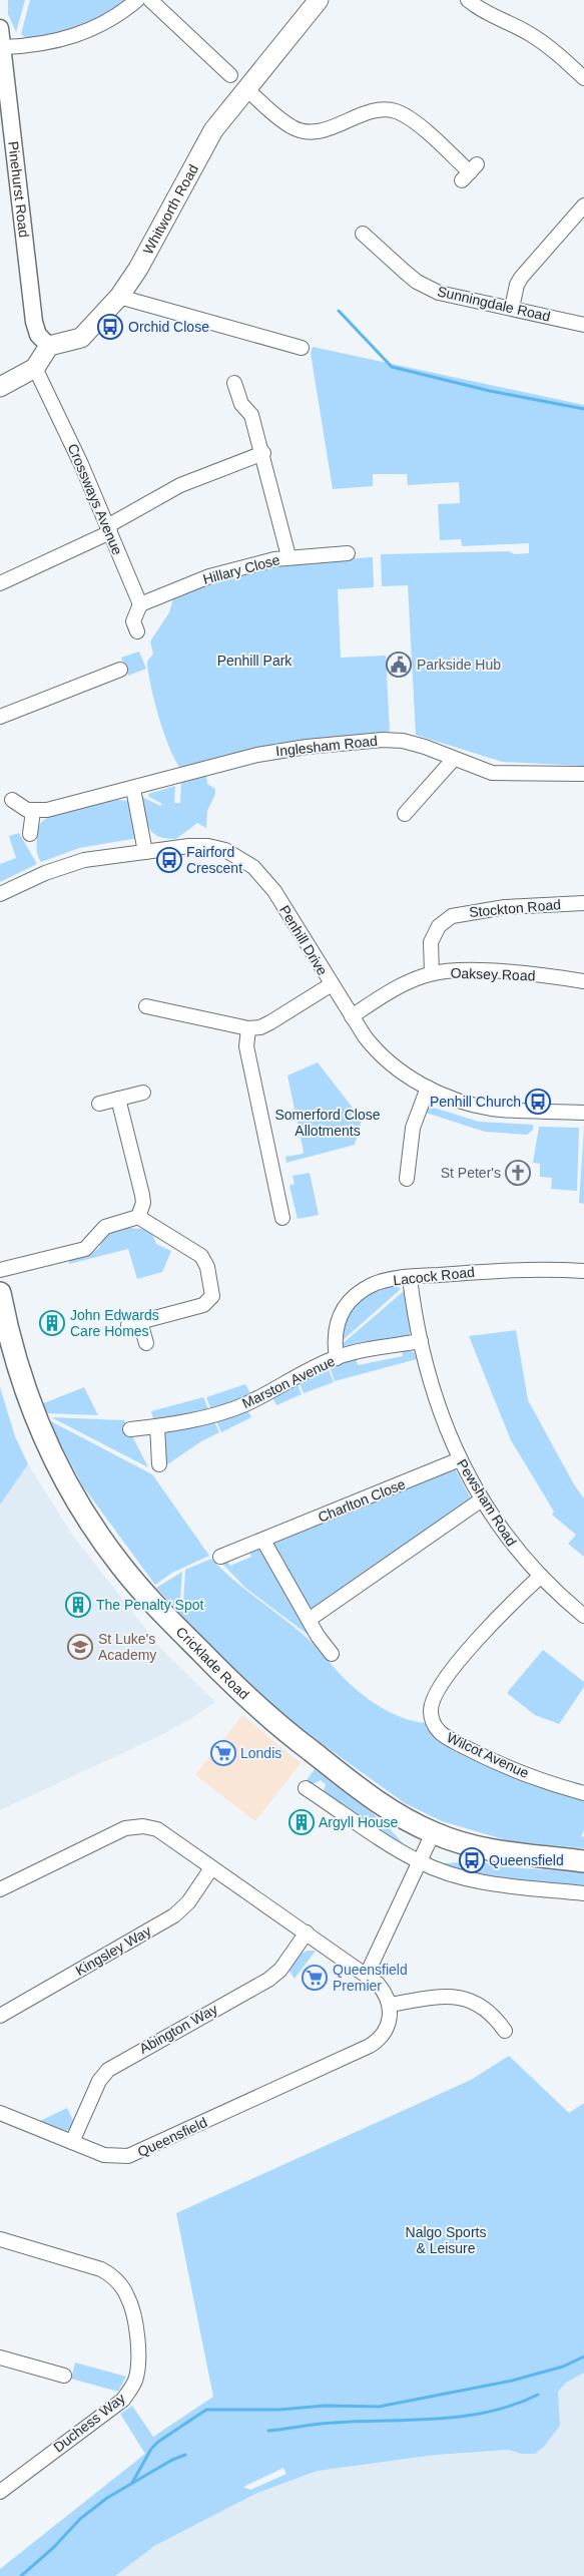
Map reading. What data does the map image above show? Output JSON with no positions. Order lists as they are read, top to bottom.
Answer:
{
  "streets": {
    "main road": ["Whitworth Road", "Cricklade Road"],
    "street": [
      "Pinehurst Road",
      "Sunningdale Road",
      "Crossways Avenue",
      "Hillary Close",
      "Inglesham Road",
      "Stockton Road",
      "Penhill Drive",
      "Oaksey Road",
      "Lacock Road",
      "Marston Avenue",
      "Charlton Close",
      "Pewsham Road",
      "Wilcot Avenue",
      "Kingsley Way",
      "Abington Way",
      "Queensfield",
      "Duchess Way"
    ]
  },
  "crossings": [
    ["Pinehurst Road", "Whitworth Road"],
    ["Crossways Avenue", "Hillary Close"],
    ["Stockton Road", "Oaksey Road"],
    ["Penhill Drive", "Oaksey Road"],
    ["Lacock Road", "Marston Avenue"],
    ["Lacock Road", "Pewsham Road"],
    ["Marston Avenue", "Pewsham Road"],
    ["Charlton Close", "Pewsham Road"],
    ["Pewsham Road", "Wilcot Avenue"],
    ["Abington Way", "Queensfield"]
  ],
  "parks": ["Penhill Park", "Somerford Close Allotments", "Nalgo Sports & Leisure"],
  "places": {
    "bus stop": [
      "Orchid Close",
      "Fairford Crescent",
      "Penhill Church",
      "Queensfield"
    ],
    "public building": ["Parkside Hub"],
    "church": ["St Peter's"],
    "building": ["John Edwards Care Homes", "The Penalty Spot", "Argyll House"],
    "school or university": ["St Luke's Academy"],
    "supermarket": ["Londis", "Queensfield Premier"]
  }
}
